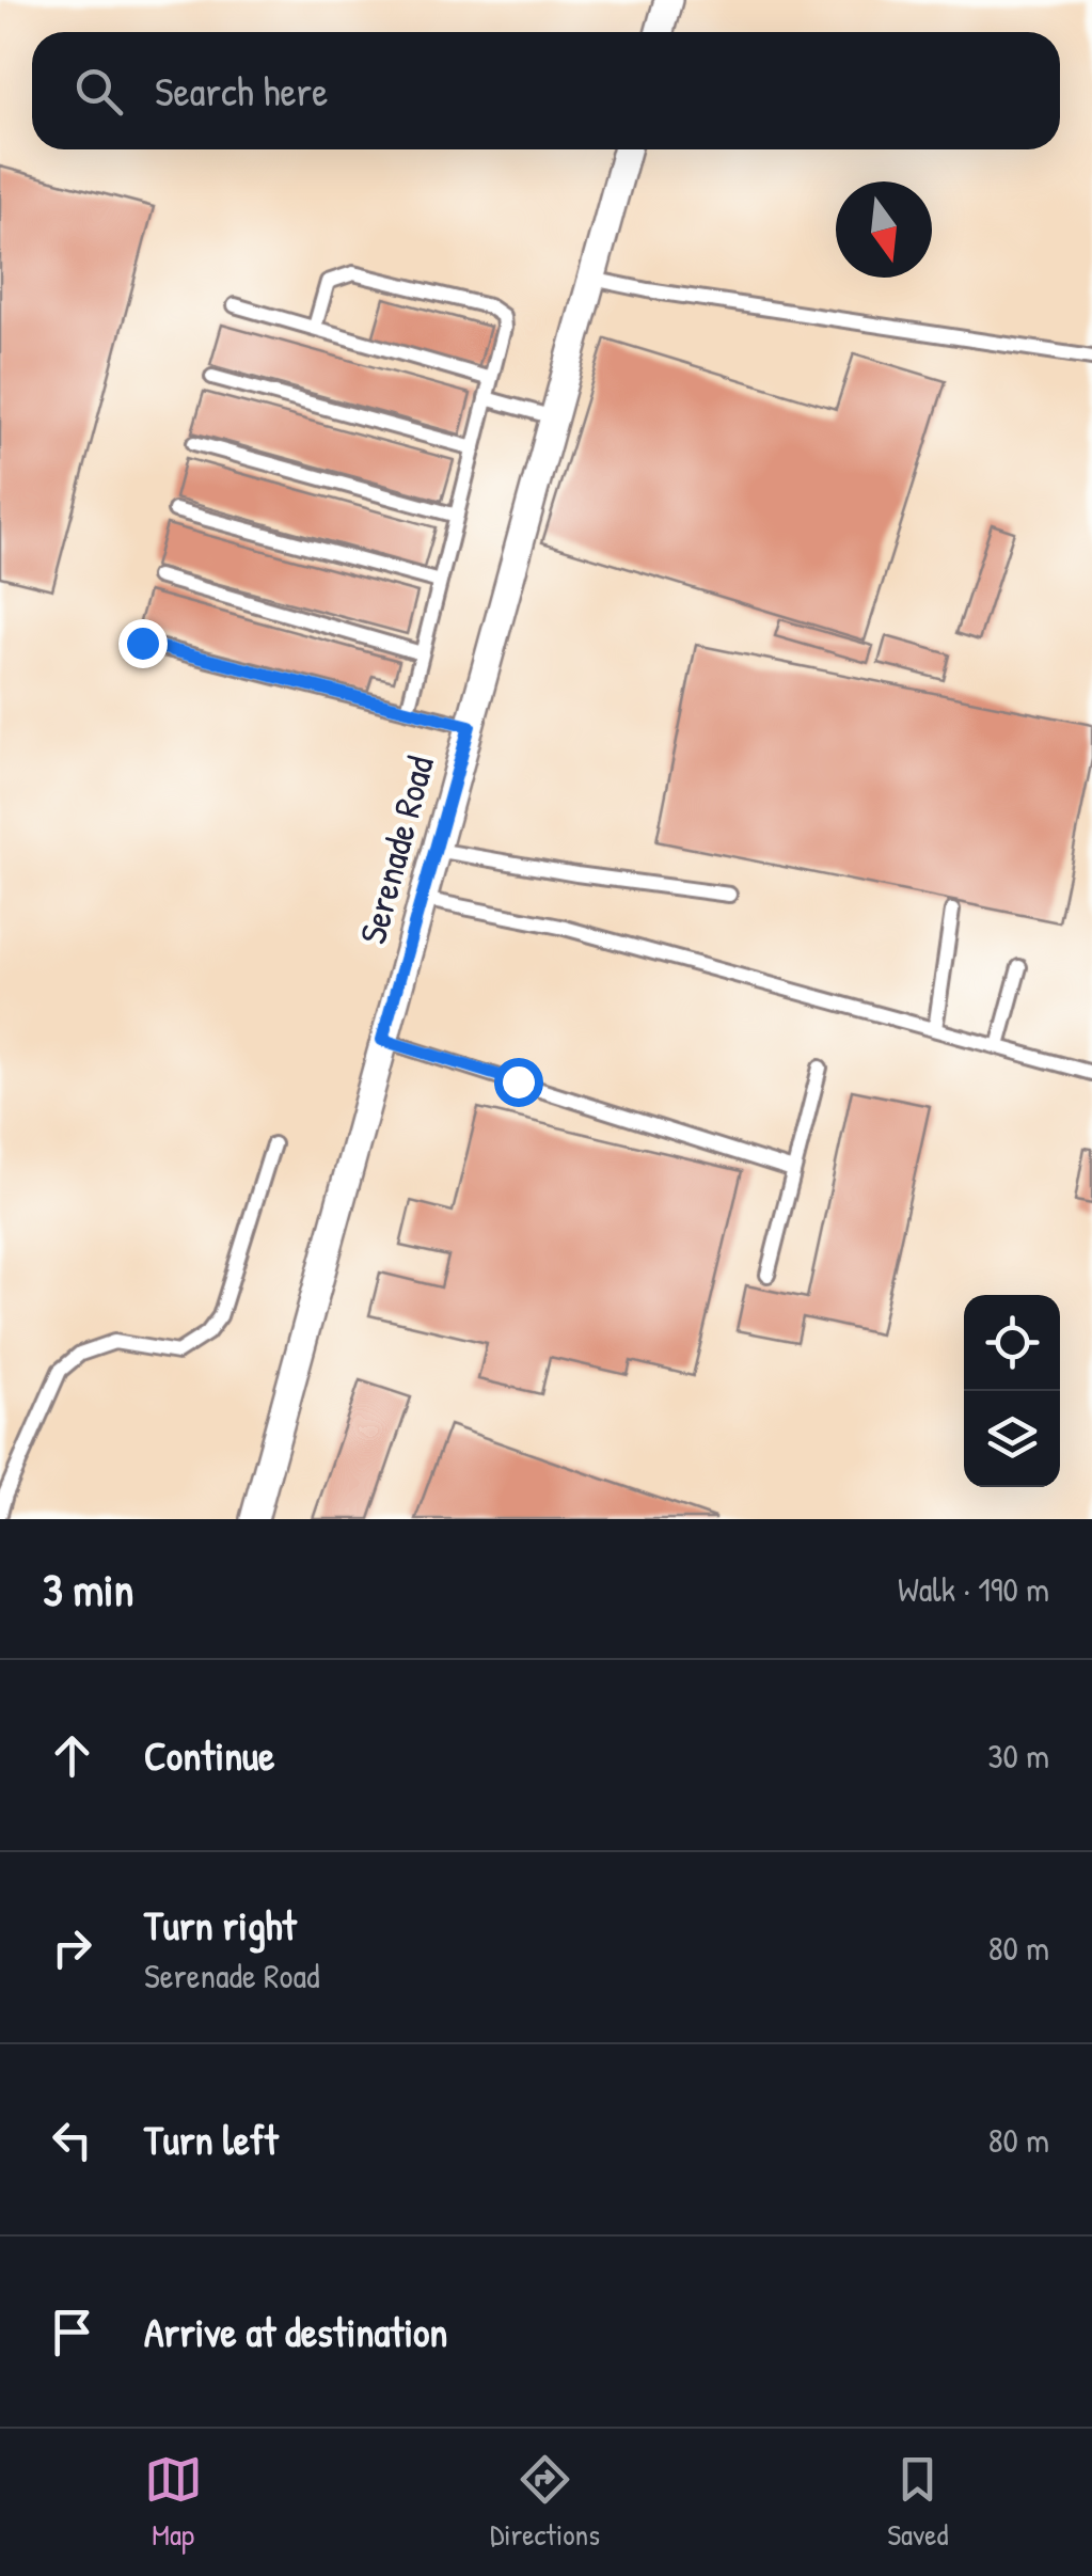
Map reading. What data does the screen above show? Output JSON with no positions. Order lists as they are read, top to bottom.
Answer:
{
  "streets": {
    "street": ["Serenade Road"]
  },
  "north": "bottom",
  "page": {
    "search": "Search here",
    "heading": ["3 min", "Walk · 190 m"],
    "list": [
      ["Continue", "30 m"],
      ["Turn right", "Serenade Road", "80 m"],
      ["Turn left", "80 m"],
      "Arrive at destination"
    ],
    "nav": ["Map", "Directions", "Saved"]
  }
}
